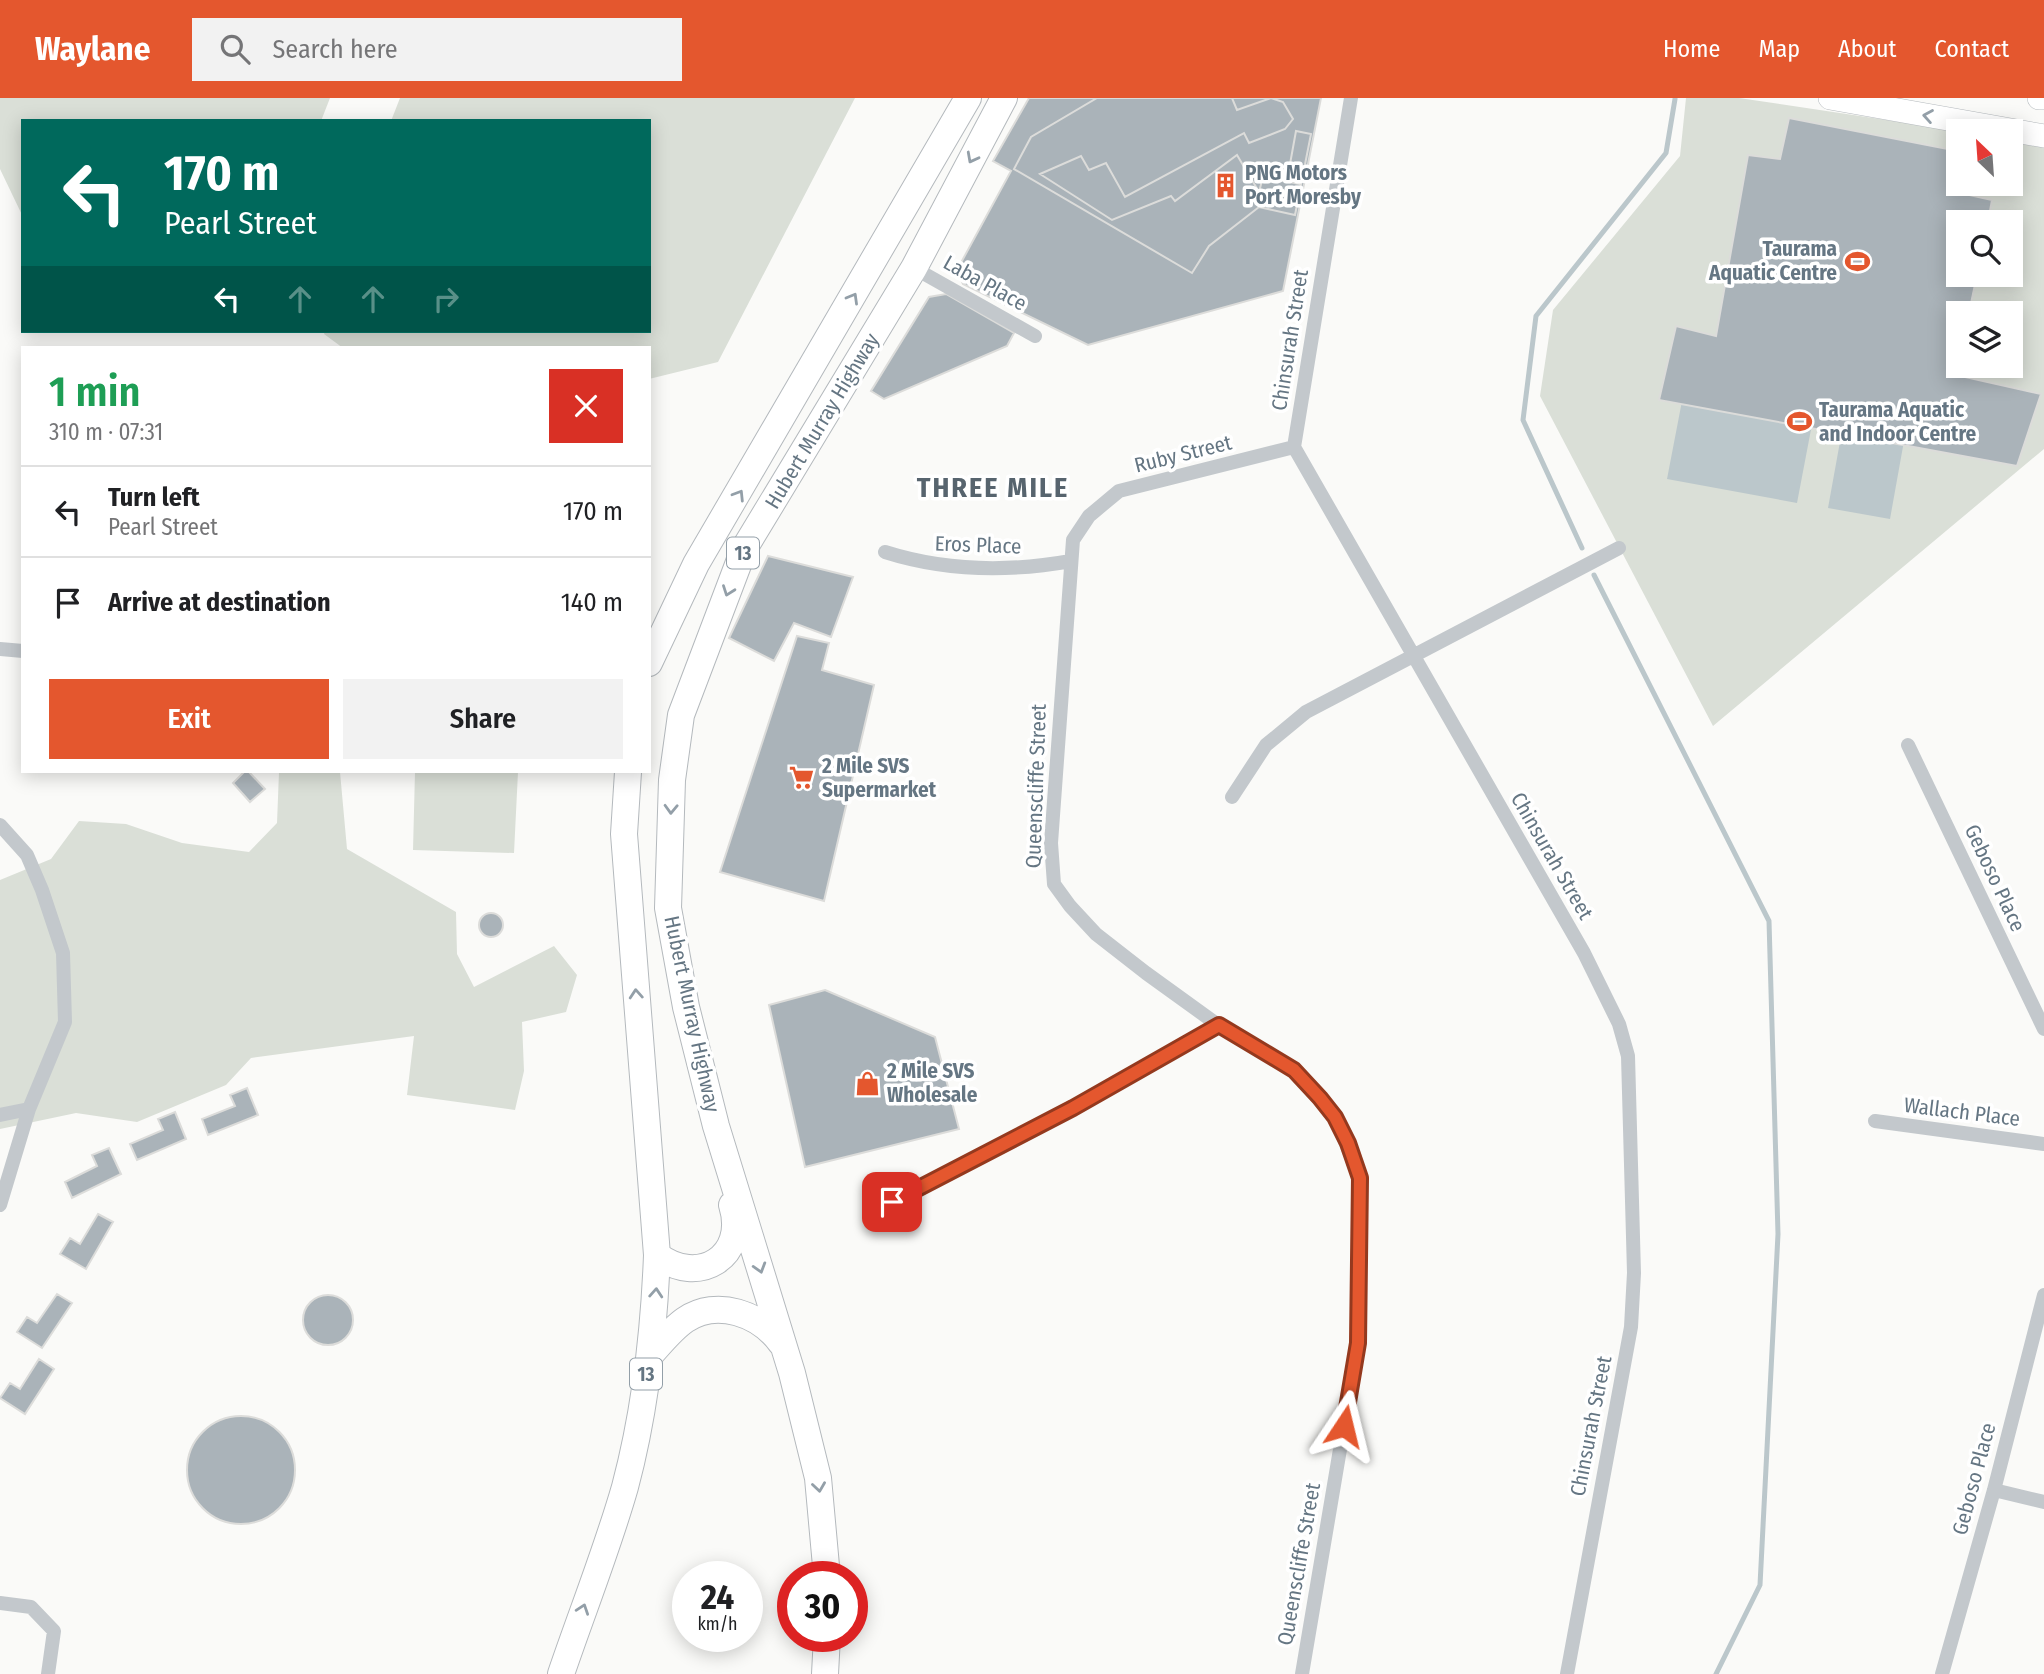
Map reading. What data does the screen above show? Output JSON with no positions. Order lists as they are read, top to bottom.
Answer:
{
  "streets": {
    "highway": ["Hubert Murray Highway", "13"],
    "street": [
      "Laba Place",
      "Chinsurah Street",
      "Ruby Street",
      "Eros Place",
      "Queenscliffe Street",
      "Geboso Place",
      "Wallach Place"
    ]
  },
  "crossings": [
    ["Laba Place", "Hubert Murray Highway"],
    ["Chinsurah Street", "Ruby Street"],
    ["Ruby Street", "Queenscliffe Street"],
    ["Eros Place", "Queenscliffe Street"]
  ],
  "districts": ["THREE MILE"],
  "places": {
    "building": ["PNG Motors Port Moresby"],
    "sports": ["Taurama Aquatic Centre", "Taurama Aquatic and Indoor Centre"],
    "supermarket": ["2 Mile SVS Supermarket"],
    "shop": ["2 Mile SVS Wholesale"]
  },
  "north": "top left",
  "page": {
    "header": "Waylane",
    "search": "Search here",
    "nav": [
      "Home",
      "Map",
      "About",
      "Contact"
    ],
    "turn": ["170 m", "Pearl Street"],
    "heading": ["1 min", "310 m · 07:31"],
    "list": [
      {
        "name": "Turn left",
        "note": "Pearl Street",
        "value": "170 m"
      },
      {
        "name": "Arrive at destination",
        "value": "140 m"
      }
    ],
    "buttons": ["Exit", "Share"],
    "speed": "24 km/h",
    "limit": "30"
  }
}
